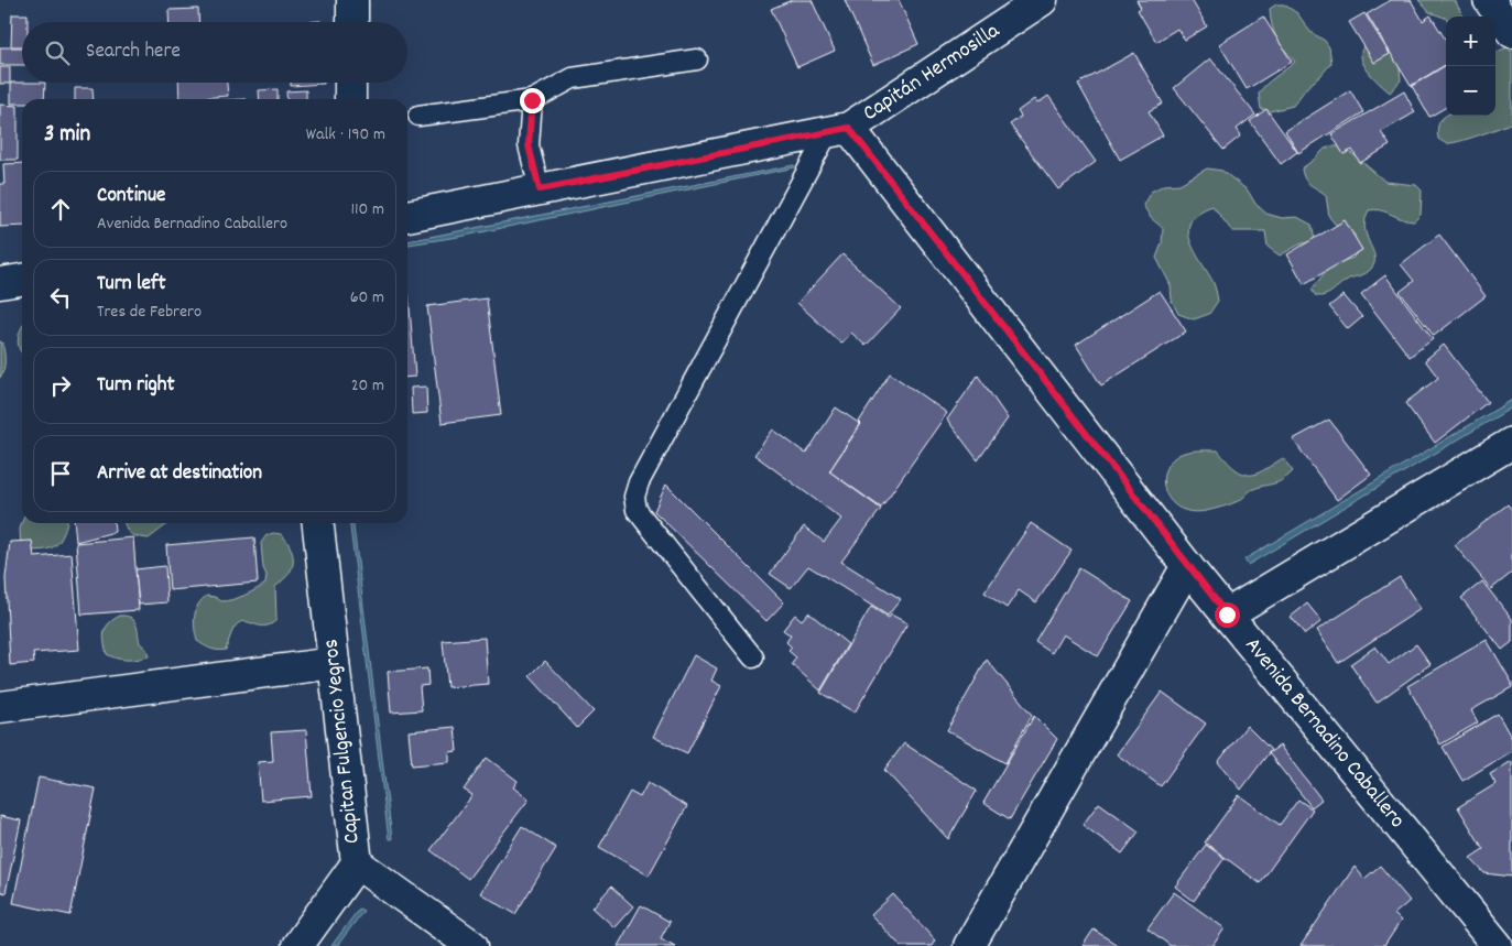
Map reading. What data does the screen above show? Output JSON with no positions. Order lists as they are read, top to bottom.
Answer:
{
  "streets": {
    "street": ["Capitán Hermosilla", "Avenida Bernadino Caballero", "Capitan Fulgencio Yegros"]
  },
  "crossings": [
    ["Capitán Hermosilla", "Avenida Bernadino Caballero"]
  ],
  "page": {
    "map_buttons": ["+", "−"],
    "search": "Search here",
    "heading": ["3 min", "Walk · 190 m"],
    "list": [
      ["Continue", "Avenida Bernadino Caballero", "110 m"],
      ["Turn left", "Tres de Febrero", "60 m"],
      ["Turn right", "20 m"],
      "Arrive at destination"
    ]
  }
}
